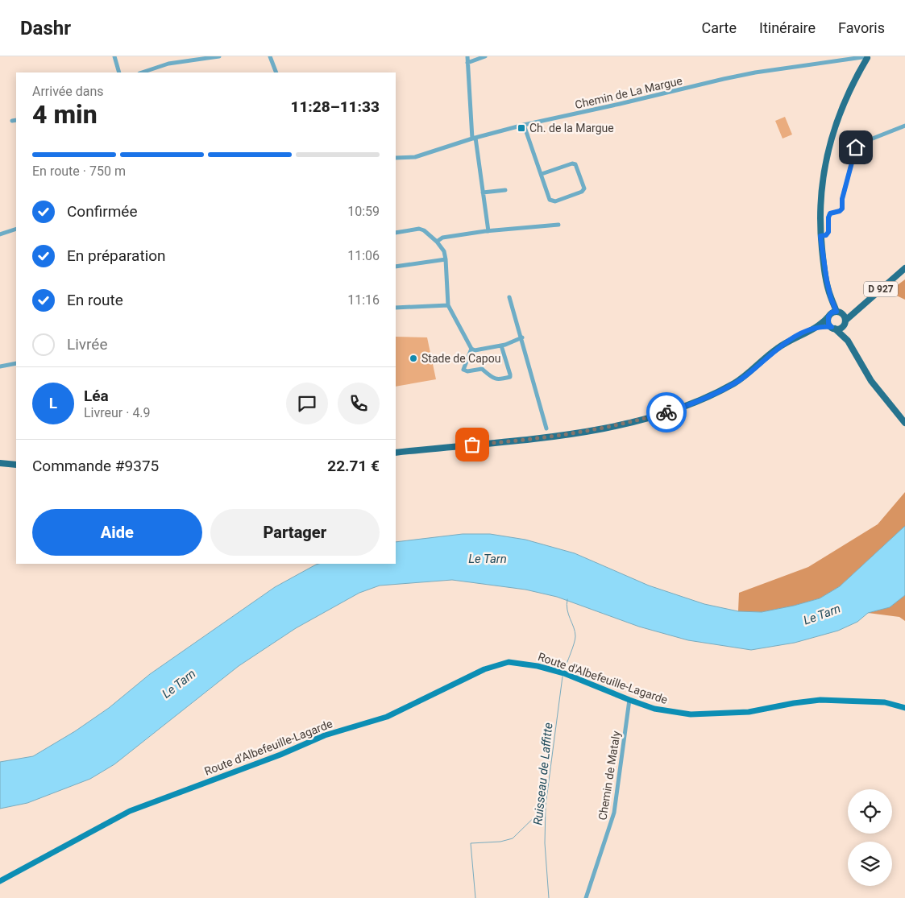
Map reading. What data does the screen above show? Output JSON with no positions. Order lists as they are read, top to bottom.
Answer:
{
  "streets": {
    "main road": ["D 927", "Route d'Albefeuille-Lagarde"],
    "street": ["Chemin de La Margue", "Chemin de Mataly"]
  },
  "crossings": [
    ["Route d'Albefeuille-Lagarde", "Chemin de Mataly"]
  ],
  "water": ["Le Tarn", "Ruisseau de Laffitte"],
  "places": {
    "transit": ["Ch. de la Margue"],
    "other": ["Stade de Capou"]
  },
  "page": {
    "header": "Dashr",
    "nav": ["Carte", "Itinéraire", "Favoris"],
    "heading": ["4 min", "Arrivée dans", "11:28–11:33"],
    "panel": [
      "Léa",
      "Livreur · 4.9",
      "Commande #9375",
      "22.71 €"
    ],
    "bar": "En route · 750 m",
    "list": [
      ["Confirmée", "10:59"],
      ["En préparation", "11:06"],
      ["En route", "11:16"],
      "Livrée"
    ],
    "round": "L",
    "buttons": ["Aide", "Partager"]
  }
}
